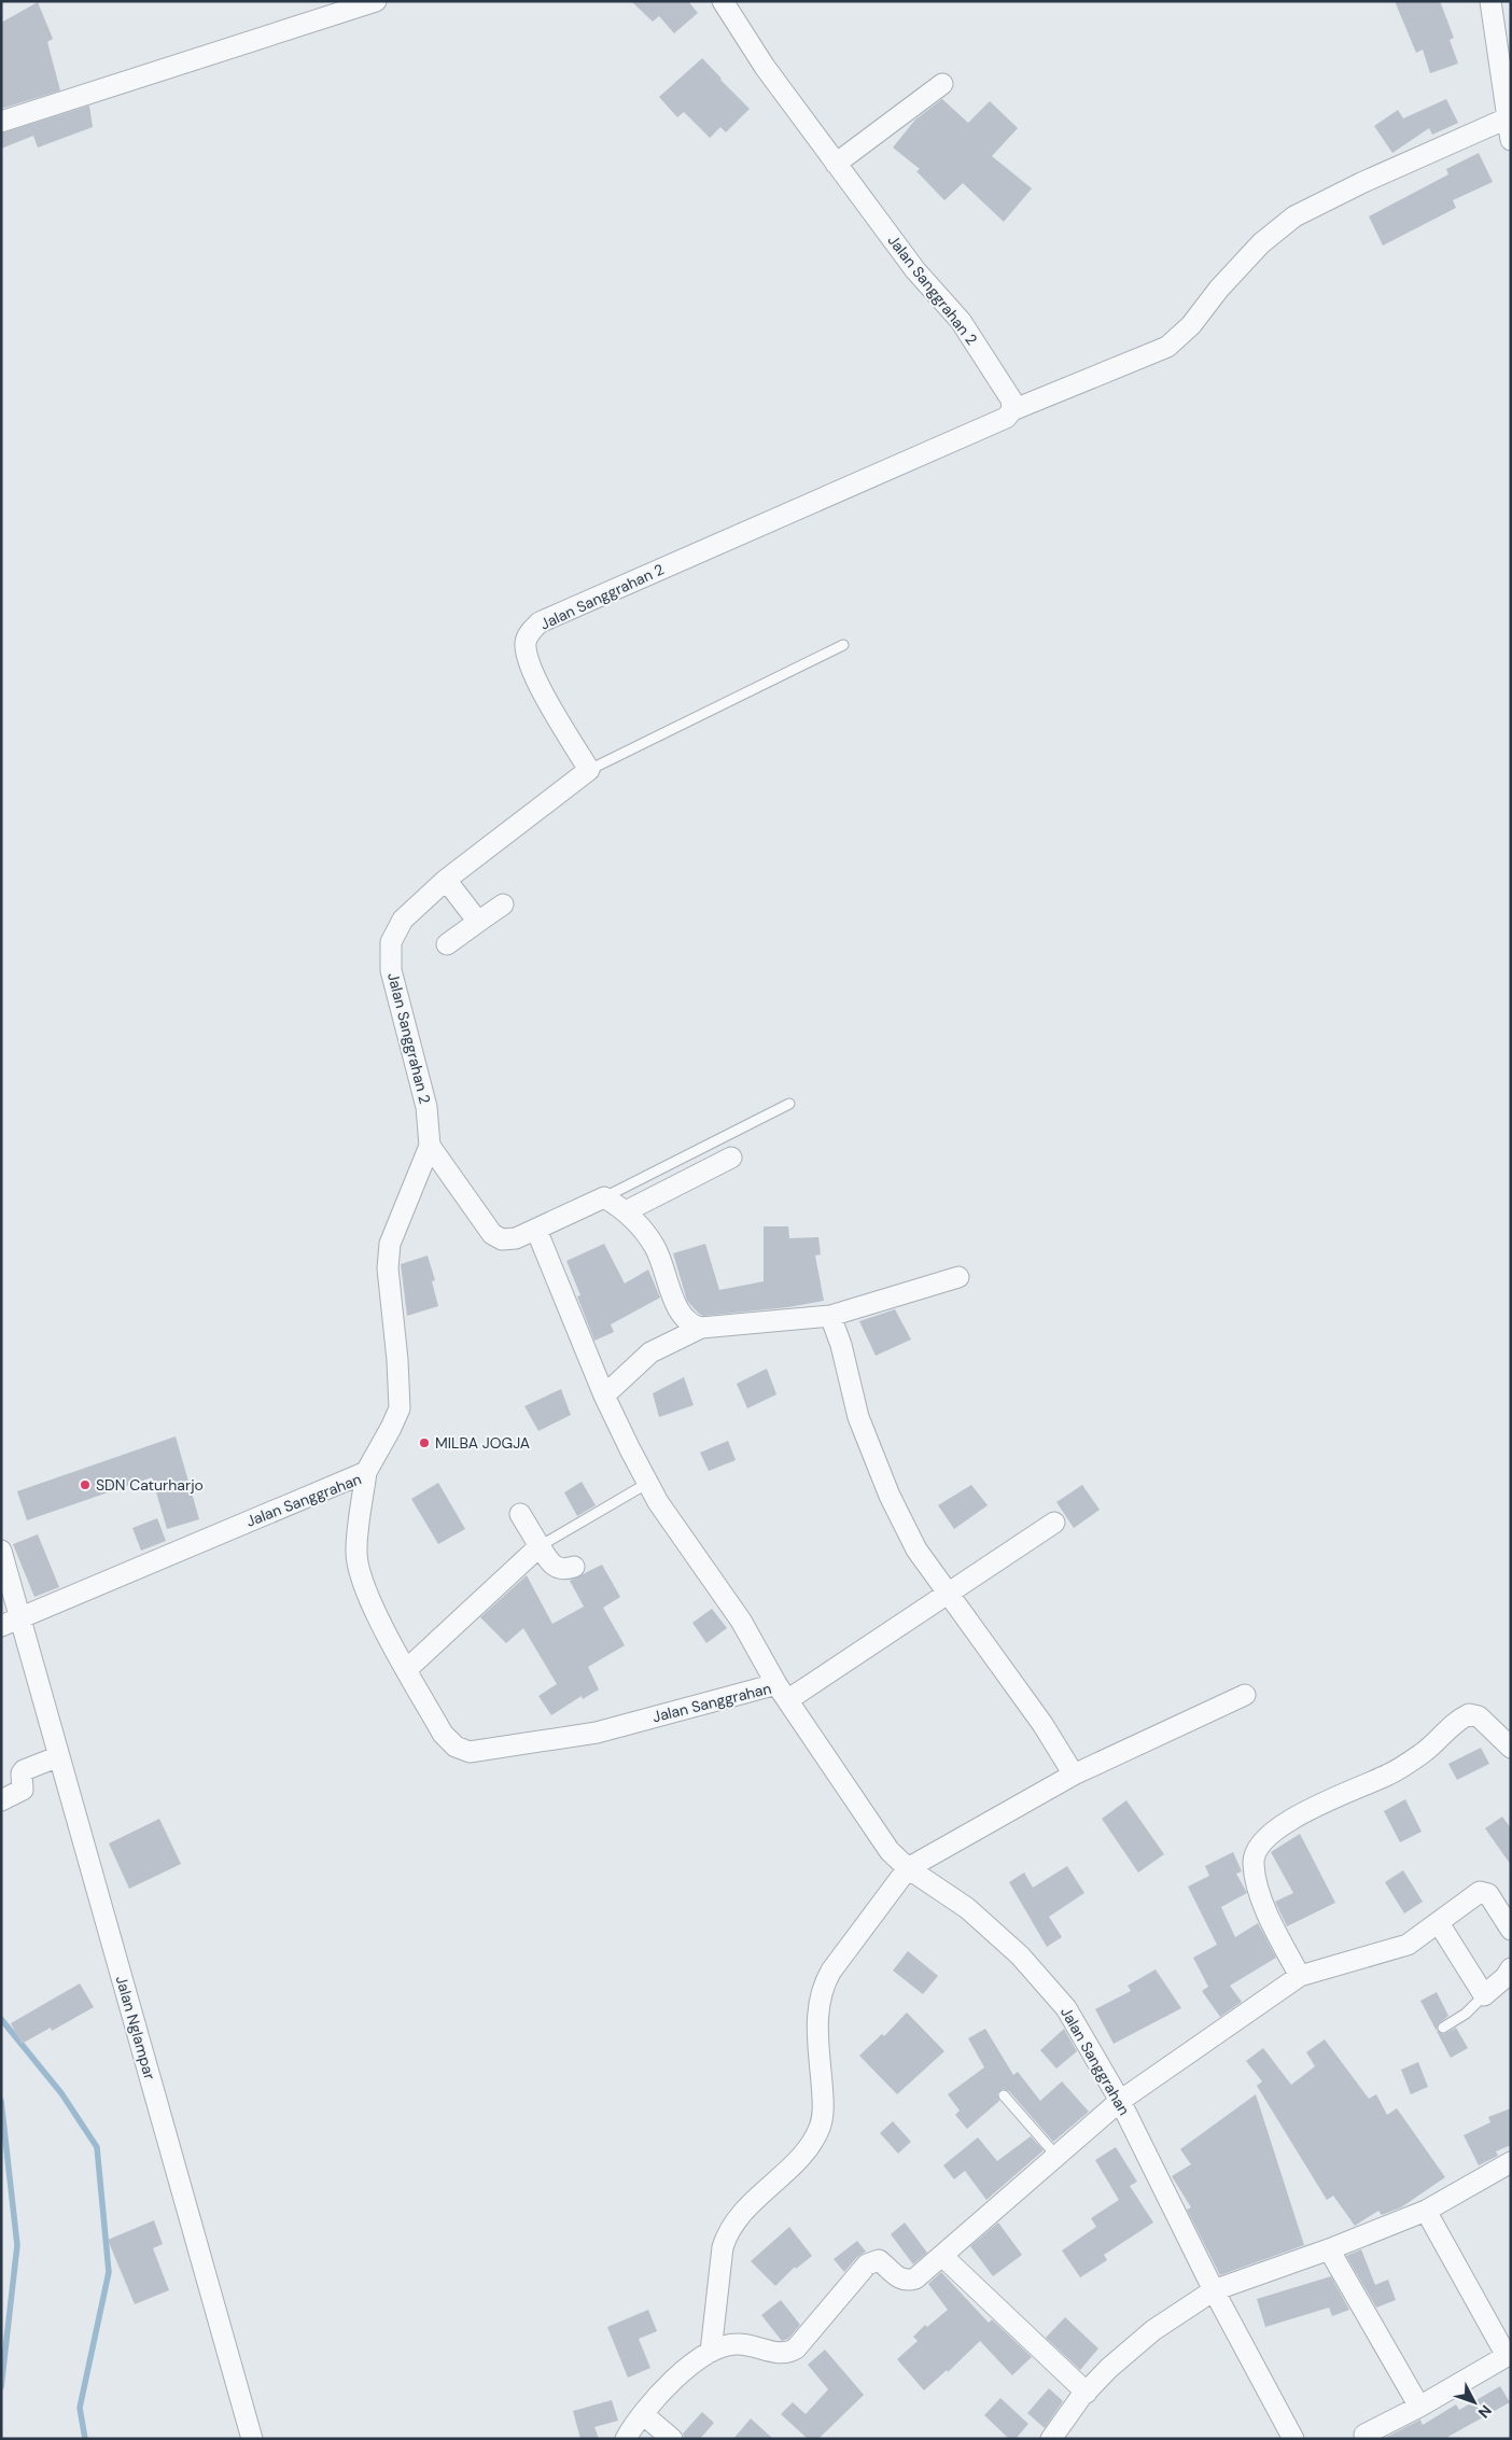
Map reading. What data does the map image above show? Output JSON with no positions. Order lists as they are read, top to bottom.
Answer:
{
  "streets": {
    "street": ["Jalan Sanggrahan 2", "Jalan Sanggrahan", "Jalan Nglampar"]
  },
  "crossings": [
    ["Jalan Sanggrahan 2", "Jalan Sanggrahan"],
    ["Jalan Sanggrahan", "Jalan Nglampar"]
  ],
  "places": ["MILBA JOGJA", "SDN Caturharjo"],
  "north": "bottom right"
}
